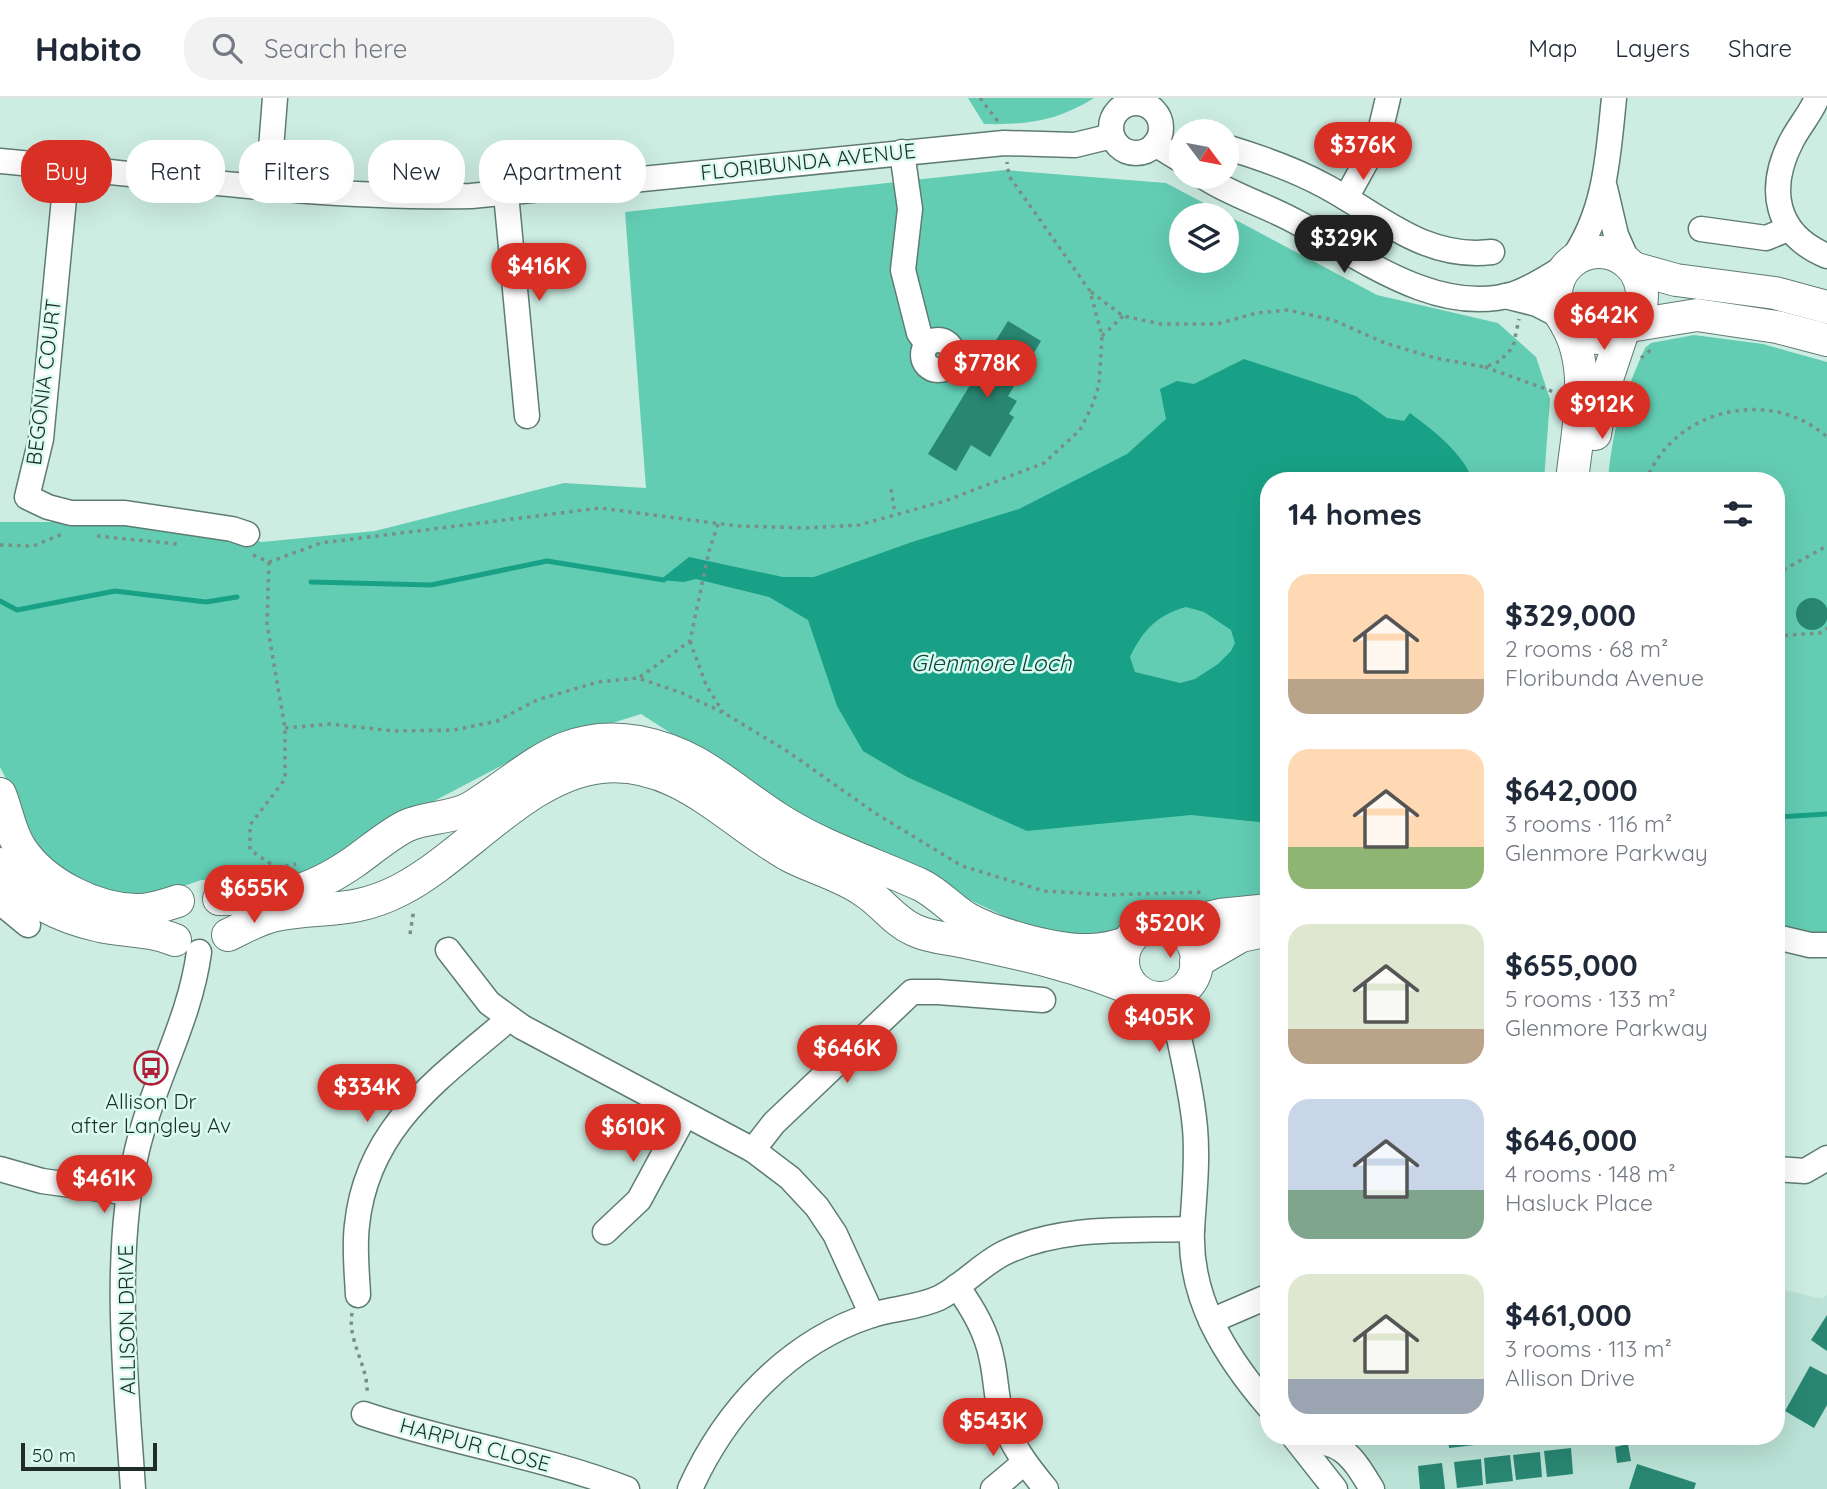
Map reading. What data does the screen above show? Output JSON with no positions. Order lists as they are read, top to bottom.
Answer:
{
  "streets": {
    "street": [
      "FLORIBUNDA AVENUE",
      "BEGONIA COURT",
      "ALLISON DRIVE",
      "HARPUR CLOSE"
    ]
  },
  "water": ["Glenmore Loch"],
  "places": {
    "bus stop": ["Allison Dr after Langley Av"]
  },
  "scale_bar": "50 m",
  "north": "bottom right",
  "page": {
    "header": "Habito",
    "search": "Search here",
    "nav": ["Map", "Layers", "Share"],
    "price": [
      "$376K",
      "$329K",
      "$416K",
      "$642K",
      "$778K",
      "$912K",
      "$655K",
      "$520K",
      "$405K",
      "$646K",
      "$334K",
      "$610K",
      "$461K",
      "$543K"
    ],
    "chip": [
      "Buy",
      "Rent",
      "Filters",
      "New",
      "Apartment"
    ],
    "heading": "14 homes",
    "list": [
      {
        "name": "$329,000",
        "note": "2 rooms · 68 m² · Floribunda Avenue"
      },
      {
        "name": "$642,000",
        "note": "3 rooms · 116 m² · Glenmore Parkway"
      },
      {
        "name": "$655,000",
        "note": "5 rooms · 133 m² · Glenmore Parkway"
      },
      {
        "name": "$646,000",
        "note": "4 rooms · 148 m² · Hasluck Place"
      },
      {
        "name": "$461,000",
        "note": "3 rooms · 113 m² · Allison Drive"
      }
    ],
    "scale": "50 m"
  }
}
